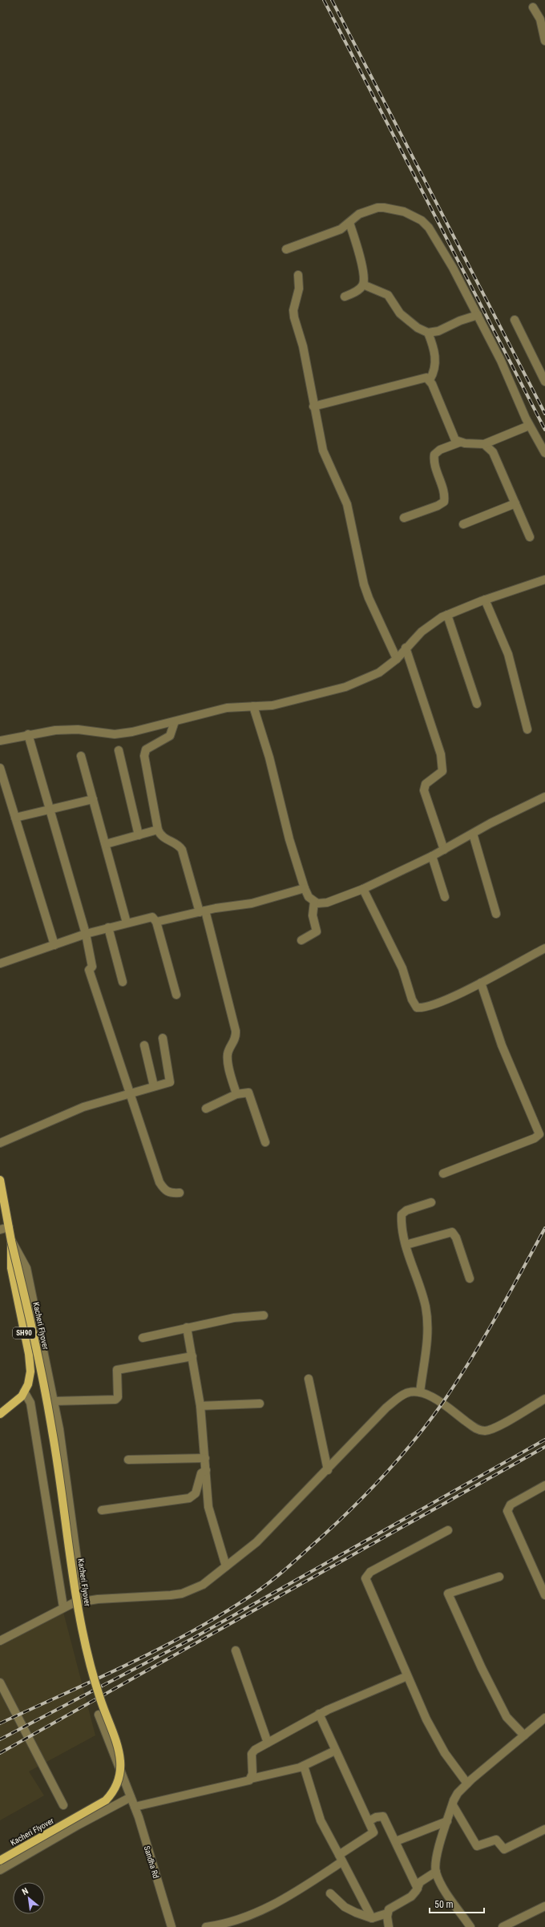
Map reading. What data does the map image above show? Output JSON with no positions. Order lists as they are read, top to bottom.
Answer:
{
  "streets": {
    "main road": ["Kacheri Flyover", "SH90"],
    "street": ["Sandha Rd"]
  },
  "crossings": [
    ["Kacheri Flyover", "SH90"]
  ],
  "scale_bar": "50 m",
  "north": "top left"
}
